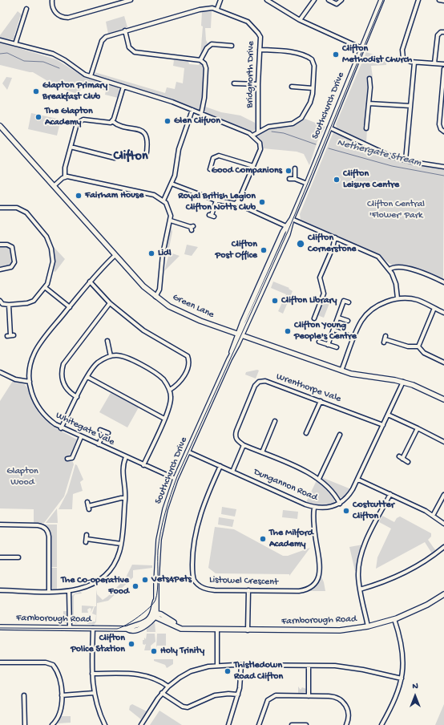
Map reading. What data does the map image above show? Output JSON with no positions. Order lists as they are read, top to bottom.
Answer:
{
  "streets": {
    "street": [
      "Bridgnorth Drive",
      "Southchurch Drive",
      "Green Lane",
      "Wrenthorpe Vale",
      "Whitegate Vale",
      "Dungannon Road",
      "Listowel Crescent",
      "Farnborough Road"
    ]
  },
  "crossings": [
    ["Southchurch Drive", "Green Lane"],
    ["Southchurch Drive", "Whitegate Vale"],
    ["Southchurch Drive", "Dungannon Road"],
    ["Southchurch Drive", "Farnborough Road"],
    ["Green Lane", "Whitegate Vale"],
    ["Dungannon Road", "Listowel Crescent"]
  ],
  "districts": ["Clifton"],
  "water": ["Nethergate Stream"],
  "parks": ["Clifton Central 'Flower' Park", "Glapton Wood"],
  "places": [
    "Clifton Methodist Church",
    "Glapton Primary Breakfast Club",
    "The Glapton Academy",
    "Glen Clifuon",
    "Good Companions",
    "Clifton Leisure Centre",
    "Fairham House",
    "Royal British Legion Clifton Notts Club",
    "Clifton Cornerstone",
    "Clifton Post Office",
    "Lidl",
    "Clifton Library",
    "Clifton Young People's Centre",
    "Costcutter Clifton",
    "The Milford Academy",
    "Vets4Pets",
    "The Co-operative Food",
    "Clifton Police Station",
    "Holy Trinity",
    "Thistledown Road Clifton"
  ],
  "north": "top"
}
